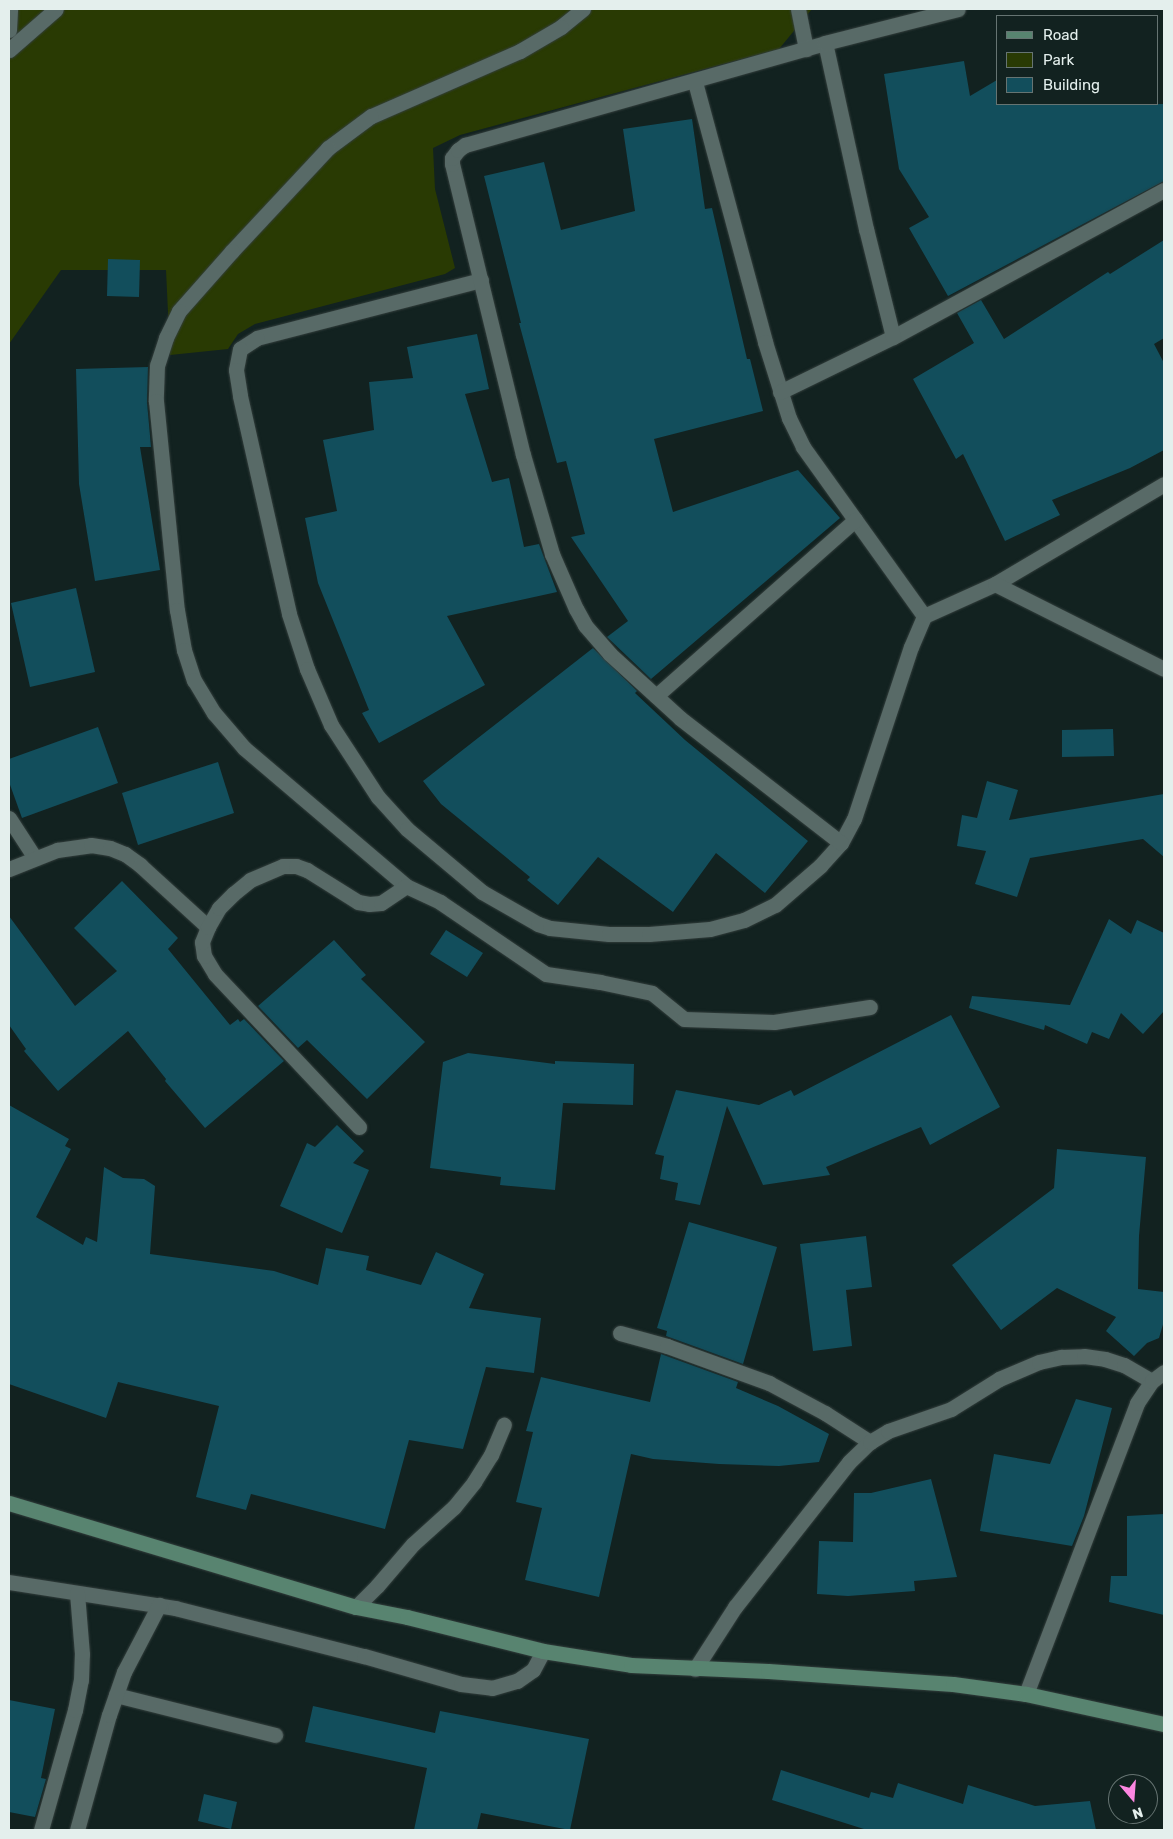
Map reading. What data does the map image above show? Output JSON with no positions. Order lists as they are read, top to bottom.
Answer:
{
  "legend": ["Road", "Park", "Building"],
  "north": "bottom"
}
